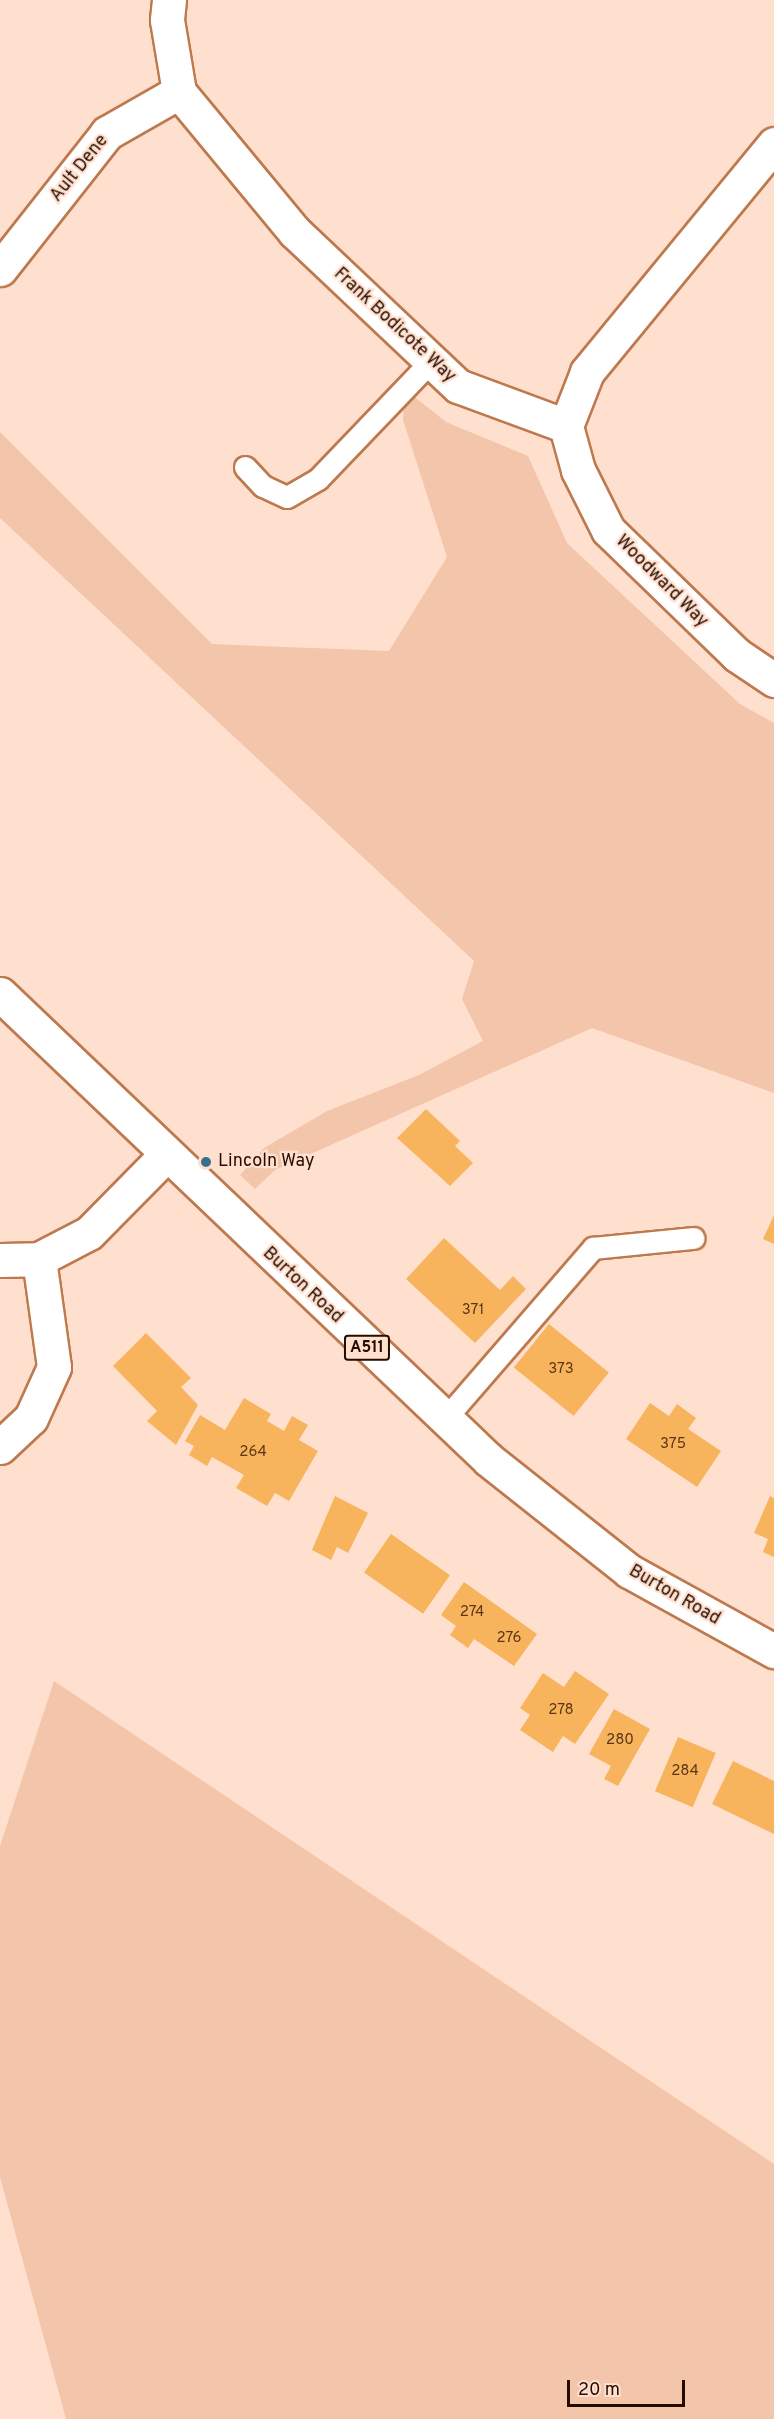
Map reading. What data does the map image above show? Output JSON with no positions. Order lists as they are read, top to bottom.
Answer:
{
  "streets": {
    "main road": [
      "Ault Dene",
      "Frank Bodicote Way",
      "Woodward Way",
      "Burton Road",
      "A511"
    ]
  },
  "crossings": [
    ["Ault Dene", "Frank Bodicote Way"],
    ["Frank Bodicote Way", "Woodward Way"]
  ],
  "places": ["Lincoln Way"],
  "house_numbers": [
    "371",
    "373",
    "375",
    "264",
    "274",
    "276",
    "278",
    "280",
    "284"
  ],
  "scale_bar": "20 m"
}
